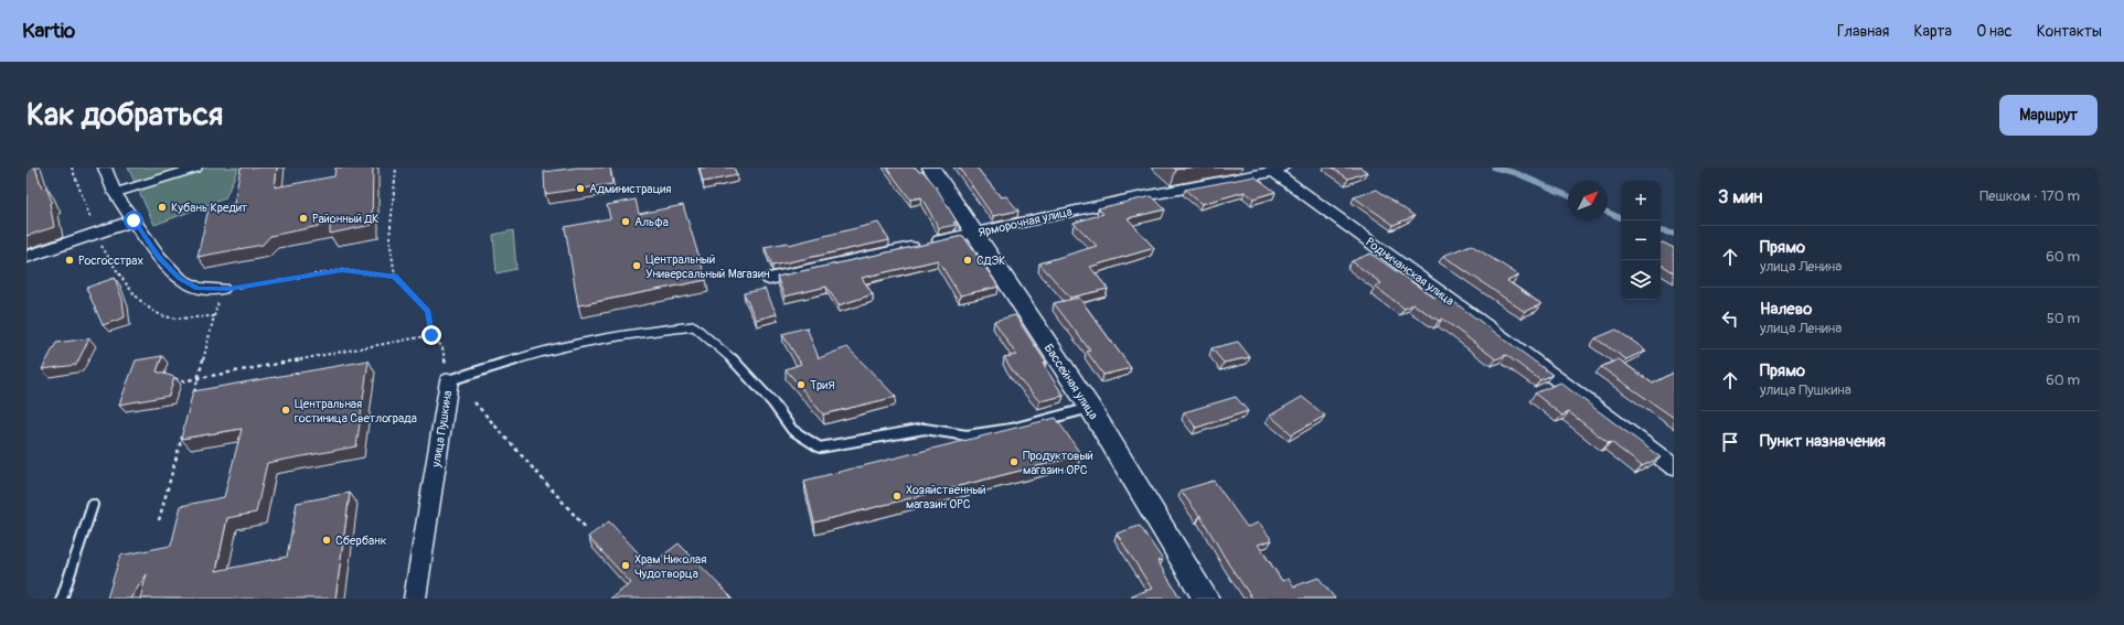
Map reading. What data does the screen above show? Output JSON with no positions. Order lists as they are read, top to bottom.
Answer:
{
  "streets": {
    "street": [
      "Ярморочная улица",
      "Родничанская улица",
      "Бассейная улица",
      "улица Пушкина"
    ]
  },
  "crossings": [
    ["Ярморочная улица", "Родничанская улица"],
    ["Ярморочная улица", "Бассейная улица"]
  ],
  "places": [
    "Администрация",
    "Кубань Кредит",
    "Районный ДК",
    "Альфа",
    "Росгосстрах",
    "СДЭК",
    "Центральный Универсальный Магазин",
    "ТриЯ",
    "Центральная гостиница Светлограда",
    "Продуктовый магазин ОРС",
    "Хозяйственный магазин ОРС",
    "Сбербанк",
    "Храм Николая Чудотворца"
  ],
  "north": "top right",
  "page": {
    "header": "Kartio",
    "nav": [
      "Главная",
      "Карта",
      "О нас",
      "Контакты"
    ],
    "buttons": "Маршрут",
    "title": "Как добраться",
    "heading": ["3 мин", "Пешком · 170 m"],
    "map_buttons": ["+", "−"],
    "list": [
      ["Прямо", "улица Ленина", "60 m"],
      ["Налево", "улица Ленина", "50 m"],
      ["Прямо", "улица Пушкина", "60 m"],
      "Пункт назначения"
    ]
  }
}
